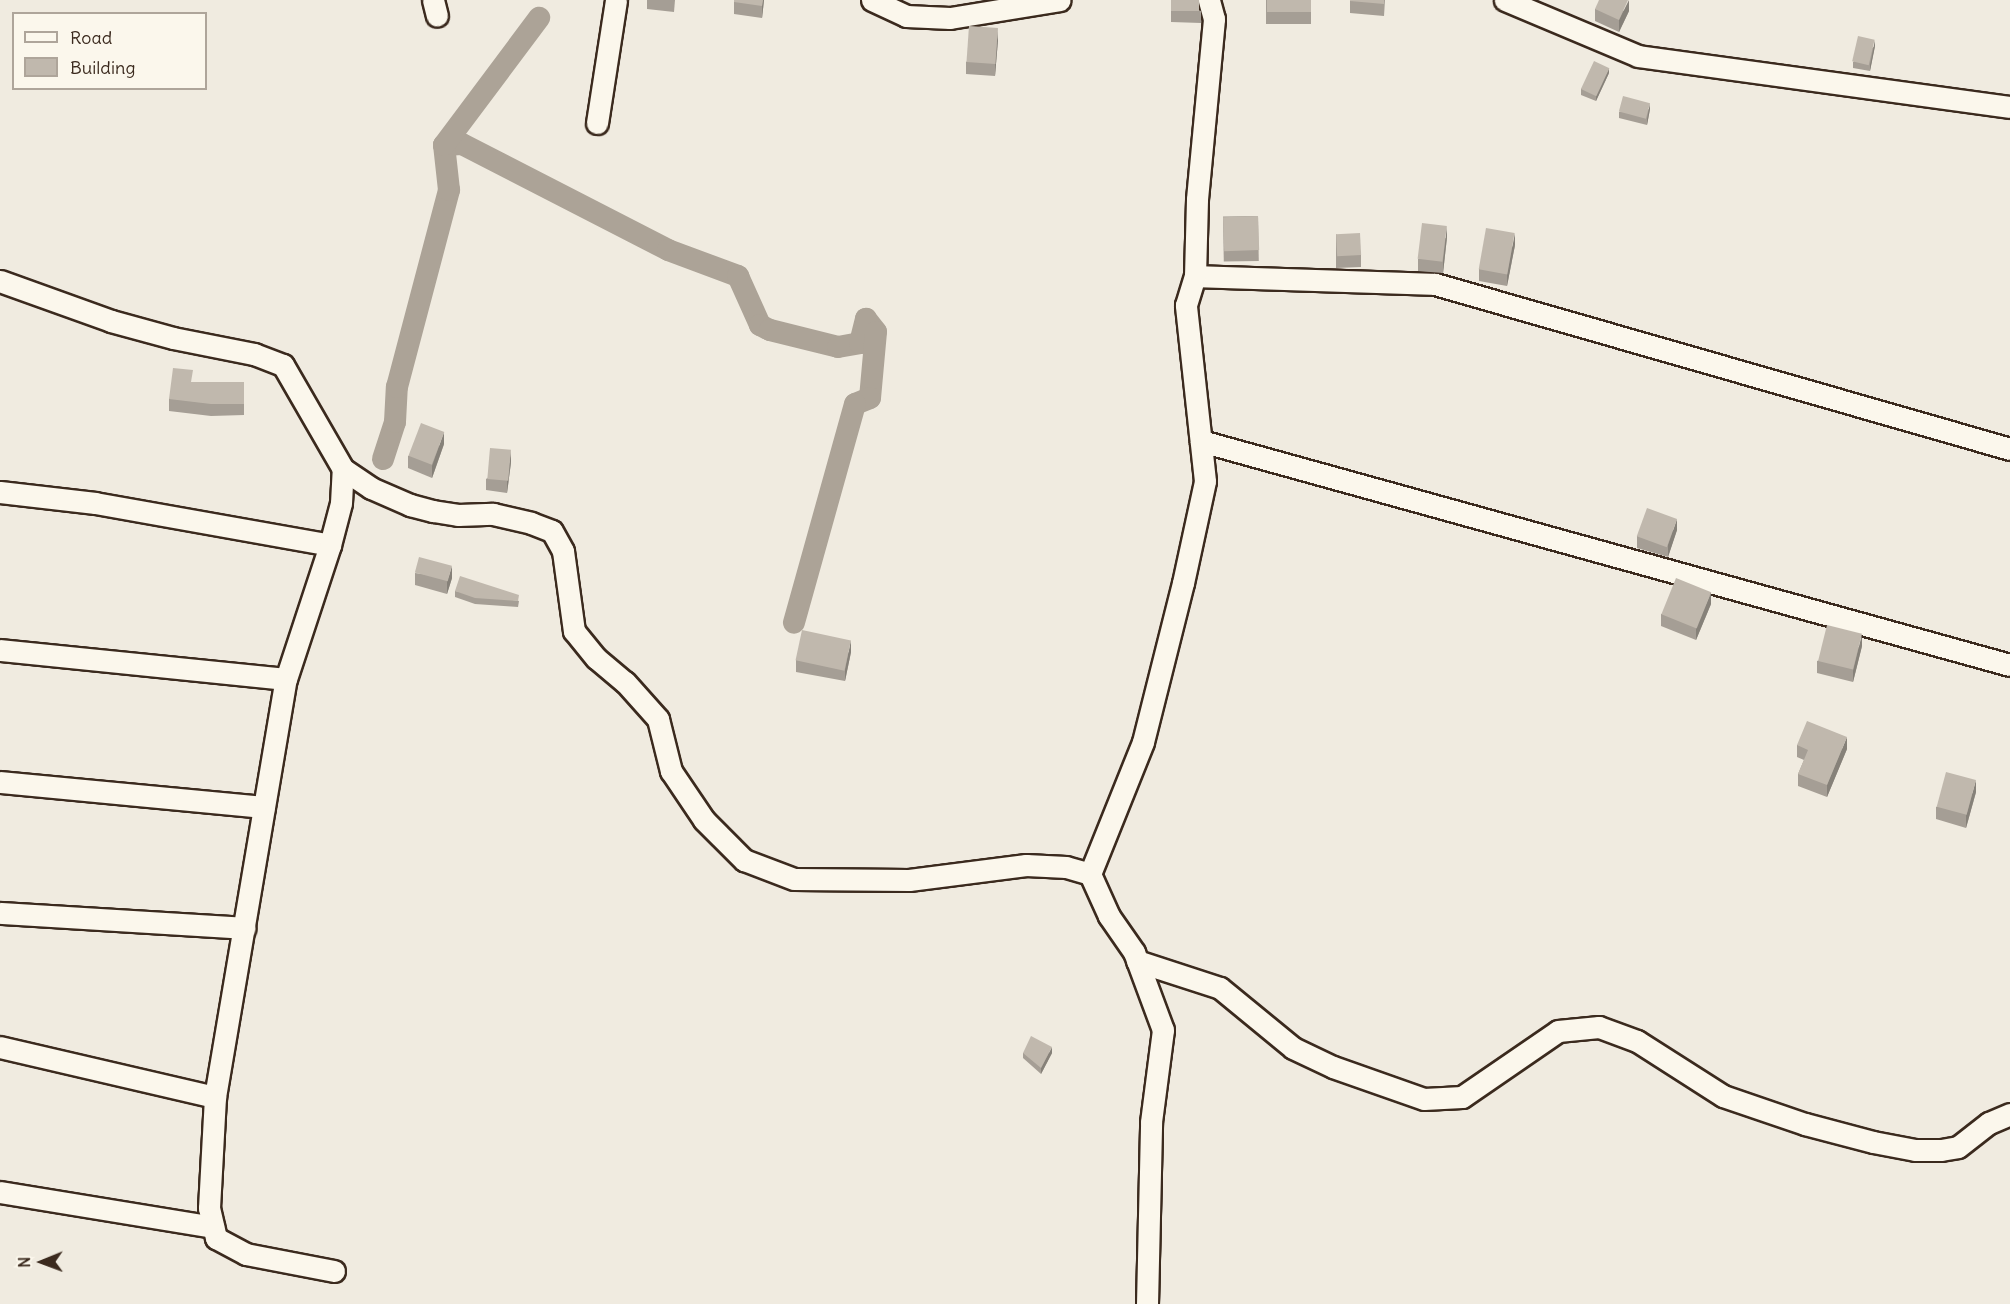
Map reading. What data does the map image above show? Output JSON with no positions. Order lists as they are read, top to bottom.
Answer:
{
  "legend": ["Road", "Building"],
  "north": "left"
}
